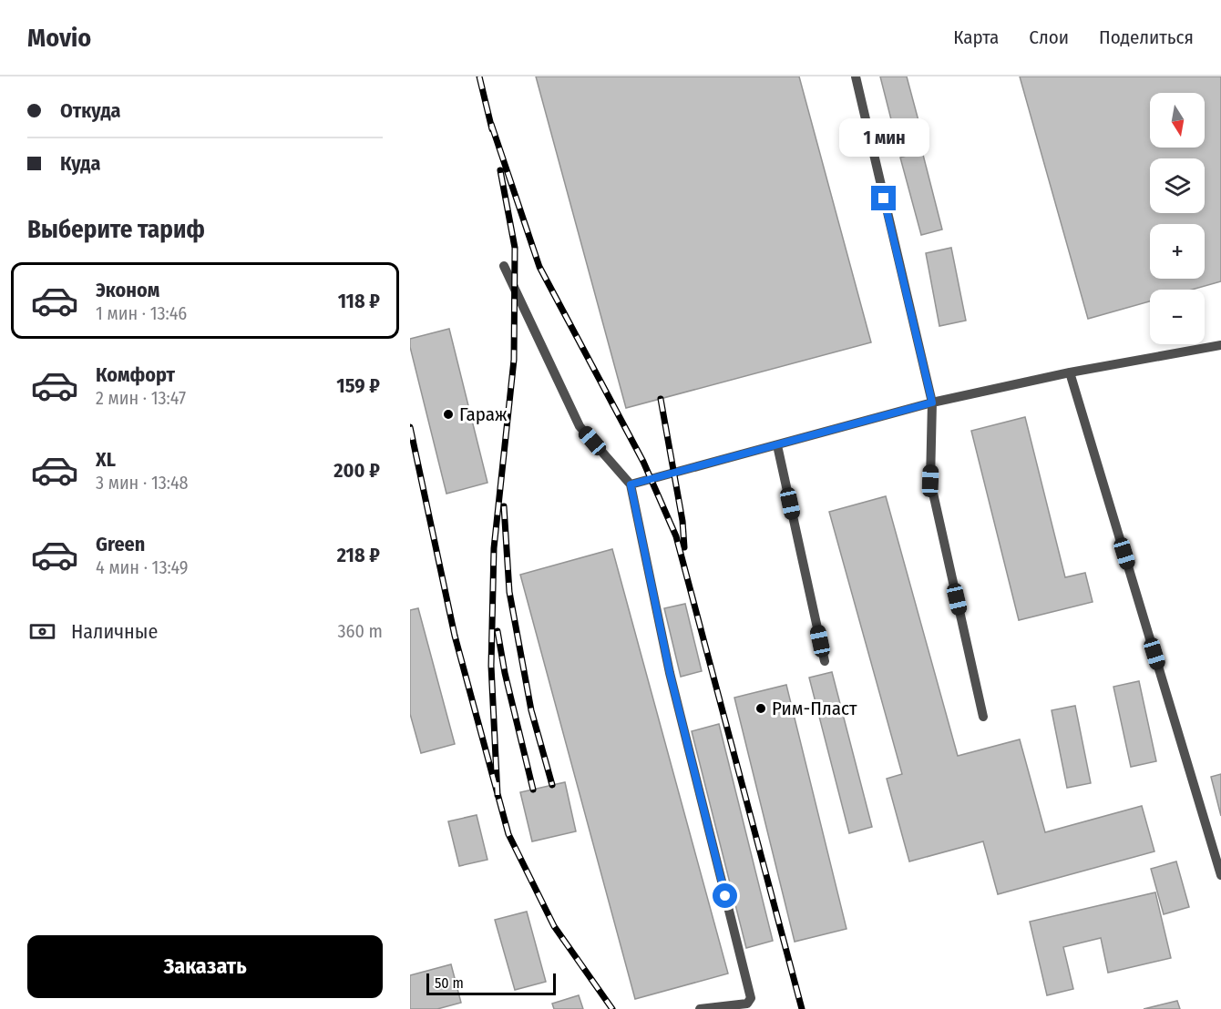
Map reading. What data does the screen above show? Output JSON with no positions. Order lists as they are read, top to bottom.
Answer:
{
  "places": ["Гараж", "Рим-Пласт"],
  "scale_bar": "50 m",
  "north": "bottom",
  "page": {
    "header": "Movio",
    "nav": ["Карта", "Слои", "Поделиться"],
    "banner": ["Откуда", "Куда"],
    "map_buttons": ["+", "−"],
    "bubble": "1 мин",
    "heading": "Выберите тариф",
    "list": [
      {
        "name": "Эконом",
        "note": "1 мин · 13:46",
        "value": "118 ₽"
      },
      {
        "name": "Комфорт",
        "note": "2 мин · 13:47",
        "value": "159 ₽"
      },
      {
        "name": "XL",
        "note": "3 мин · 13:48",
        "value": "200 ₽"
      },
      {
        "name": "Green",
        "note": "4 мин · 13:49",
        "value": "218 ₽"
      }
    ],
    "pay": ["Наличные", "360 m"],
    "buttons": "Заказать",
    "scale": "50 m"
  }
}
